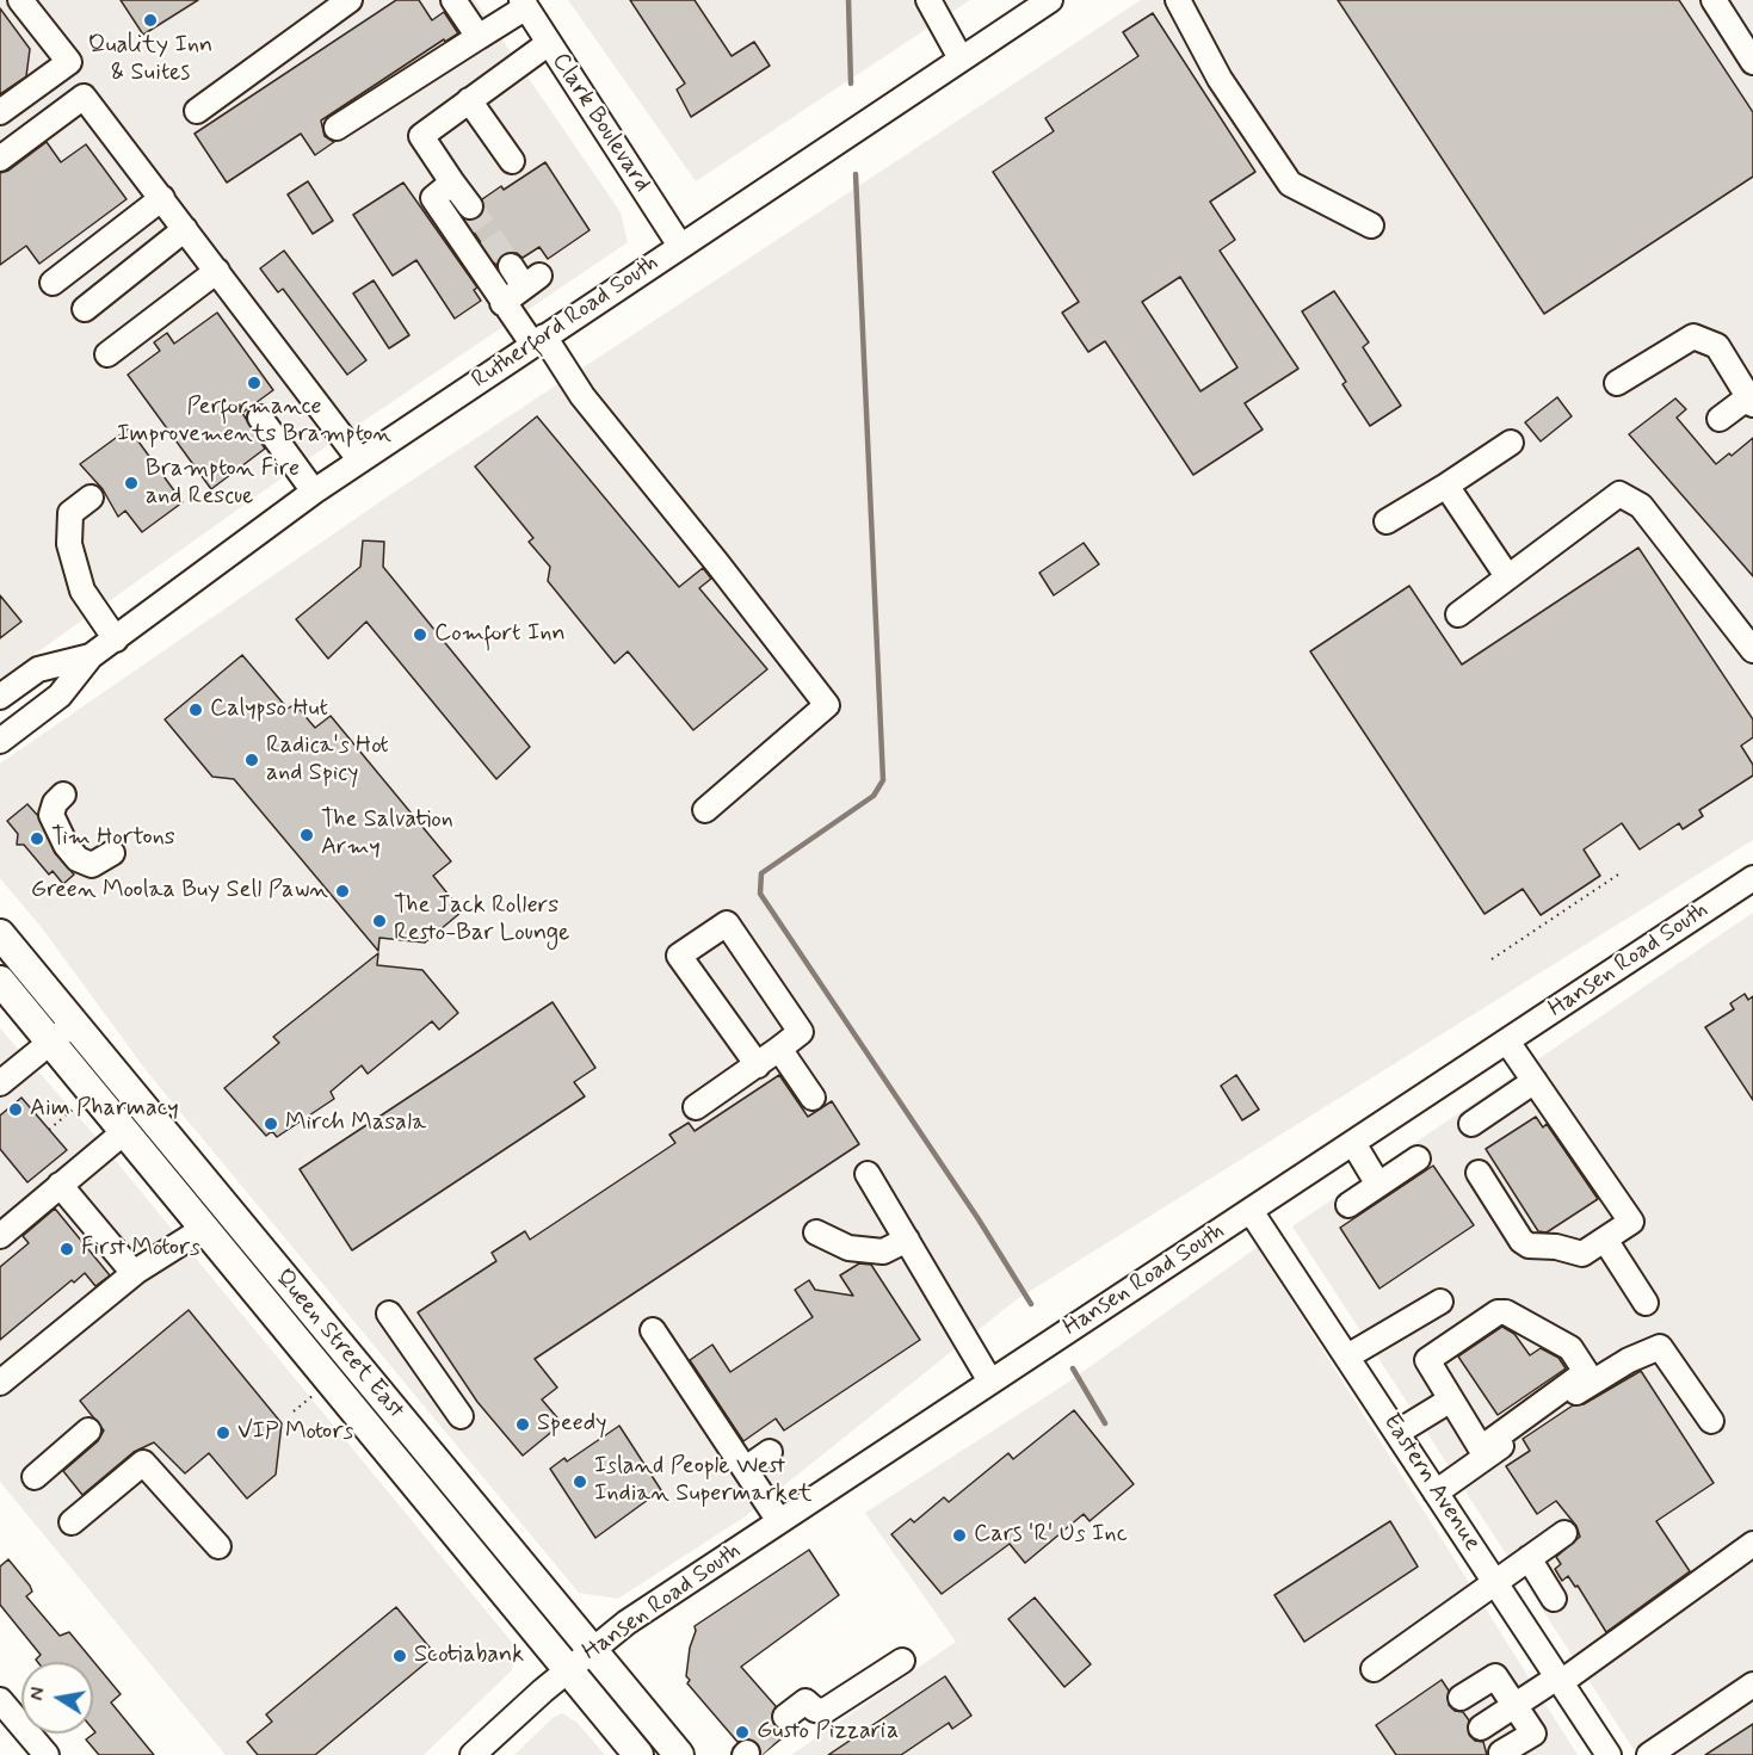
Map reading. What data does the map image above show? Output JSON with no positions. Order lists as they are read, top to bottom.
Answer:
{
  "streets": {
    "main road": ["Queen Street East"],
    "street": [
      "Clark Boulevard",
      "Rutherford Road South",
      "Hansen Road South",
      "Eastern Avenue"
    ]
  },
  "crossings": [
    ["Clark Boulevard", "Rutherford Road South"],
    ["Hansen Road South", "Queen Street East"],
    ["Hansen Road South", "Eastern Avenue"]
  ],
  "places": [
    "Quality Inn & Suites",
    "Performance Improvements Brampton",
    "Brampton Fire and Rescue",
    "Comfort Inn",
    "Calypso Hut",
    "Radica's Hot and Spicy",
    "The Salvation Army",
    "Tim Hortons",
    "Green Moolaa Buy Sell Pawn",
    "The Jack Rollers Resto-Bar Lounge",
    "Aim Pharmacy",
    "Mirch Masala",
    "First Motors",
    "Speedy",
    "VIP Motors",
    "Island People West Indian Supermarket",
    "Cars 'R' Us Inc",
    "Scotiabank",
    "Gusto Pizzaria"
  ],
  "north": "left"
}
